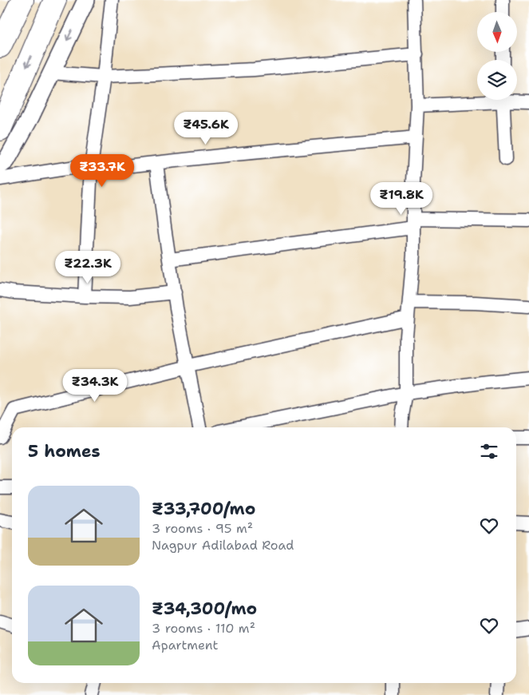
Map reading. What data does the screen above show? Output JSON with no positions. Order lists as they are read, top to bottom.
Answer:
{
  "north": "bottom",
  "page": {
    "price": [
      "₹45.6K",
      "₹33.7K",
      "₹19.8K",
      "₹22.3K",
      "₹34.3K"
    ],
    "heading": "5 homes",
    "list": [
      {
        "name": "₹33,700/mo",
        "note": "3 rooms · 95 m² · Nagpur Adilabad Road"
      },
      {
        "name": "₹34,300/mo",
        "note": "3 rooms · 110 m² · Apartment"
      }
    ]
  }
}
